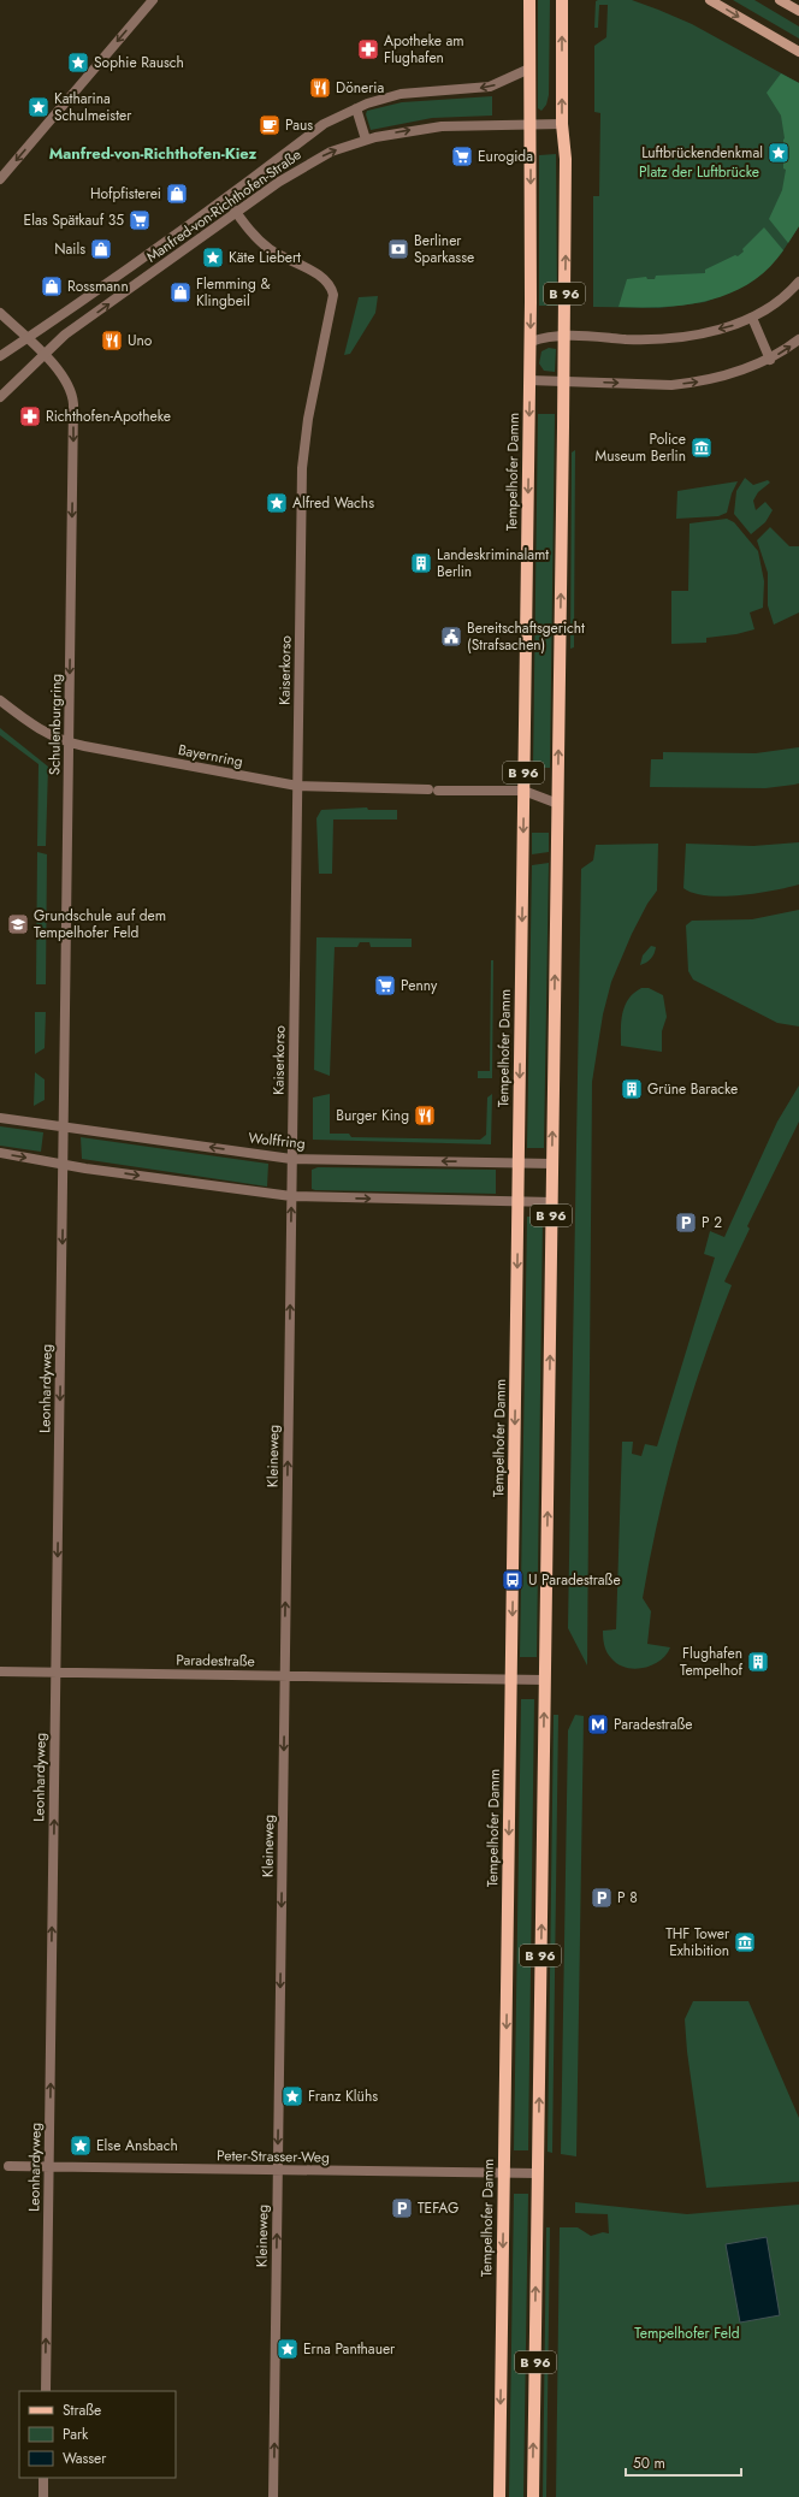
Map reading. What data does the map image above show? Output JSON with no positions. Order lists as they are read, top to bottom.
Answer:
{
  "streets": {
    "main road": ["B 96", "Tempelhofer Damm"],
    "street": [
      "Manfred-von-Richthofen-Straße",
      "Kaiserkorso",
      "Schulenburgring",
      "Bayernring",
      "Wolffring",
      "Leonhardyweg",
      "Kleineweg",
      "Paradestraße",
      "Peter-Strasser-Weg"
    ]
  },
  "crossings": [
    ["Manfred-von-Richthofen-Straße", "Tempelhofer Damm"],
    ["Manfred-von-Richthofen-Straße", "Kaiserkorso"],
    ["Manfred-von-Richthofen-Straße", "Schulenburgring"],
    ["B 96", "Bayernring"],
    ["B 96", "Wolffring"],
    ["B 96", "Paradestraße"],
    ["B 96", "Peter-Strasser-Weg"],
    ["Tempelhofer Damm", "Bayernring"],
    ["Tempelhofer Damm", "Wolffring"],
    ["Tempelhofer Damm", "Paradestraße"],
    ["Tempelhofer Damm", "Peter-Strasser-Weg"],
    ["Kaiserkorso", "Bayernring"],
    ["Kaiserkorso", "Wolffring"],
    ["Kaiserkorso", "Kleineweg"],
    ["Schulenburgring", "Bayernring"],
    ["Schulenburgring", "Wolffring"],
    ["Schulenburgring", "Leonhardyweg"],
    ["Leonhardyweg", "Paradestraße"],
    ["Leonhardyweg", "Peter-Strasser-Weg"],
    ["Kleineweg", "Paradestraße"],
    ["Kleineweg", "Peter-Strasser-Weg"]
  ],
  "one_way": ["Schulenburgring"],
  "districts": ["Manfred-von-Richthofen-Kiez"],
  "parks": ["Platz der Luftbrücke", "Tempelhofer Feld"],
  "places": {
    "pharmacy": ["Apotheke am Flughafen", "Richthofen-Apotheke"],
    "place": [
      "Sophie Rausch",
      "Katharina Schulmeister",
      "Luftbrückendenkmal",
      "Käte Liebert",
      "Alfred Wachs",
      "Franz Klühs",
      "Else Ansbach",
      "Erna Panthauer"
    ],
    "restaurant": ["Döneria", "Uno", "Burger King"],
    "cafe": ["Paus"],
    "supermarket": ["Eurogida", "Elas Spätkauf 35", "Penny"],
    "shop": [
      "Hofpfisterei",
      "Nails",
      "Rossmann",
      "Flemming & Klingbeil"
    ],
    "bank": ["Berliner Sparkasse"],
    "museum": ["Police Museum Berlin", "THF Tower Exhibition"],
    "building": ["Landeskriminalamt Berlin", "Grüne Baracke", "Flughafen Tempelhof"],
    "public building": ["Bereitschaftsgericht (Strafsachen)"],
    "school or university": ["Grundschule auf dem Tempelhofer Feld"],
    "parking": ["P 2", "P 8", "TEFAG"],
    "bus stop": ["U Paradestraße"],
    "metro station": ["Paradestraße"]
  },
  "legend": ["Straße", "Park", "Wasser"],
  "scale_bar": "50 m"
}
